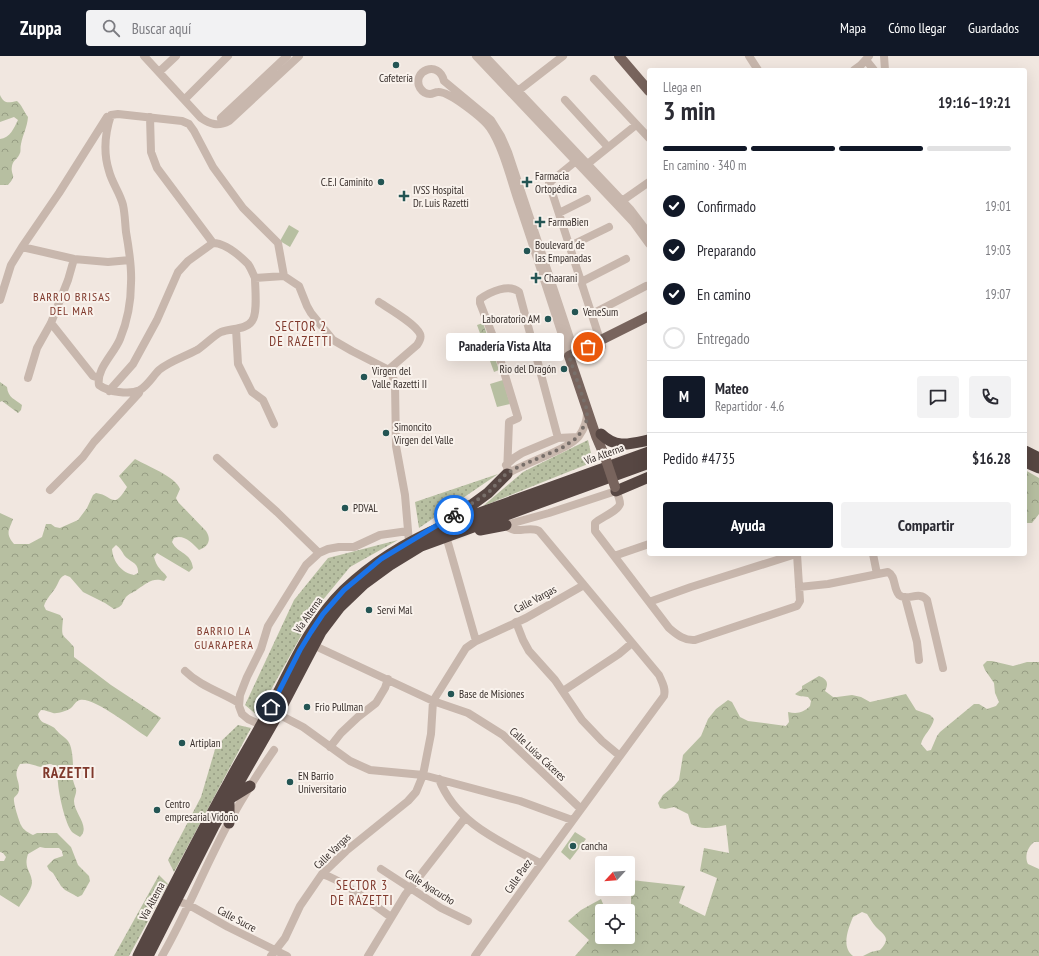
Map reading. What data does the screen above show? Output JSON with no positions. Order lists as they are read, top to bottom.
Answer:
{
  "streets": {
    "highway": ["Vía Alterna"],
    "street": [
      "Calle Vargas",
      "Calle Luisa Cáceres",
      "Calle Paez",
      "Calle Ayacucho",
      "Calle Sucre"
    ]
  },
  "crossings": [
    ["Vía Alterna", "Calle Luisa Cáceres"],
    ["Vía Alterna", "Calle Sucre"],
    ["Calle Vargas", "Calle Luisa Cáceres"],
    ["Calle Vargas", "Calle Sucre"],
    ["Calle Luisa Cáceres", "Calle Paez"]
  ],
  "districts": [
    "BARRIO BRISAS DEL MAR",
    "SECTOR 2 DE RAZETTI",
    "BARRIO LA GUARAPERA",
    "RAZETTI",
    "SECTOR 3 DE RAZETTI"
  ],
  "places": {
    "other": [
      "Cafetería",
      "C.E.I Caminito",
      "Boulevard de las Empanadas",
      "VeneSum",
      "Laboratorio AM",
      "Panadería Vista Alta",
      "Rio del Dragón",
      "Virgen del Valle Razetti II",
      "Simoncito Virgen del Valle",
      "PDVAL",
      "Servi Mal",
      "Base de Misiones",
      "Frio Pullman",
      "Artiplan",
      "EN Barrio Universitario",
      "Centro empresarial Vidoño",
      "cancha"
    ],
    "health": [
      "Farmacia Ortopédica",
      "IVSS Hospital Dr. Luis Razetti",
      "FarmaBien",
      "Chaarani"
    ]
  },
  "north": "bottom left",
  "page": {
    "header": "Zuppa",
    "search": "Buscar aquí",
    "nav": ["Mapa", "Cómo llegar", "Guardados"],
    "heading": ["3 min", "Llega en", "19:16–19:21"],
    "panel": [
      "Mateo",
      "Repartidor · 4.6",
      "Pedido #4735",
      "$16.28"
    ],
    "bar": "En camino · 340 m",
    "list": [
      ["Confirmado", "19:01"],
      ["Preparando", "19:03"],
      ["En camino", "19:07"],
      "Entregado"
    ],
    "bubble": "Panadería Vista Alta",
    "round": "M",
    "buttons": ["Ayuda", "Compartir"]
  }
}
